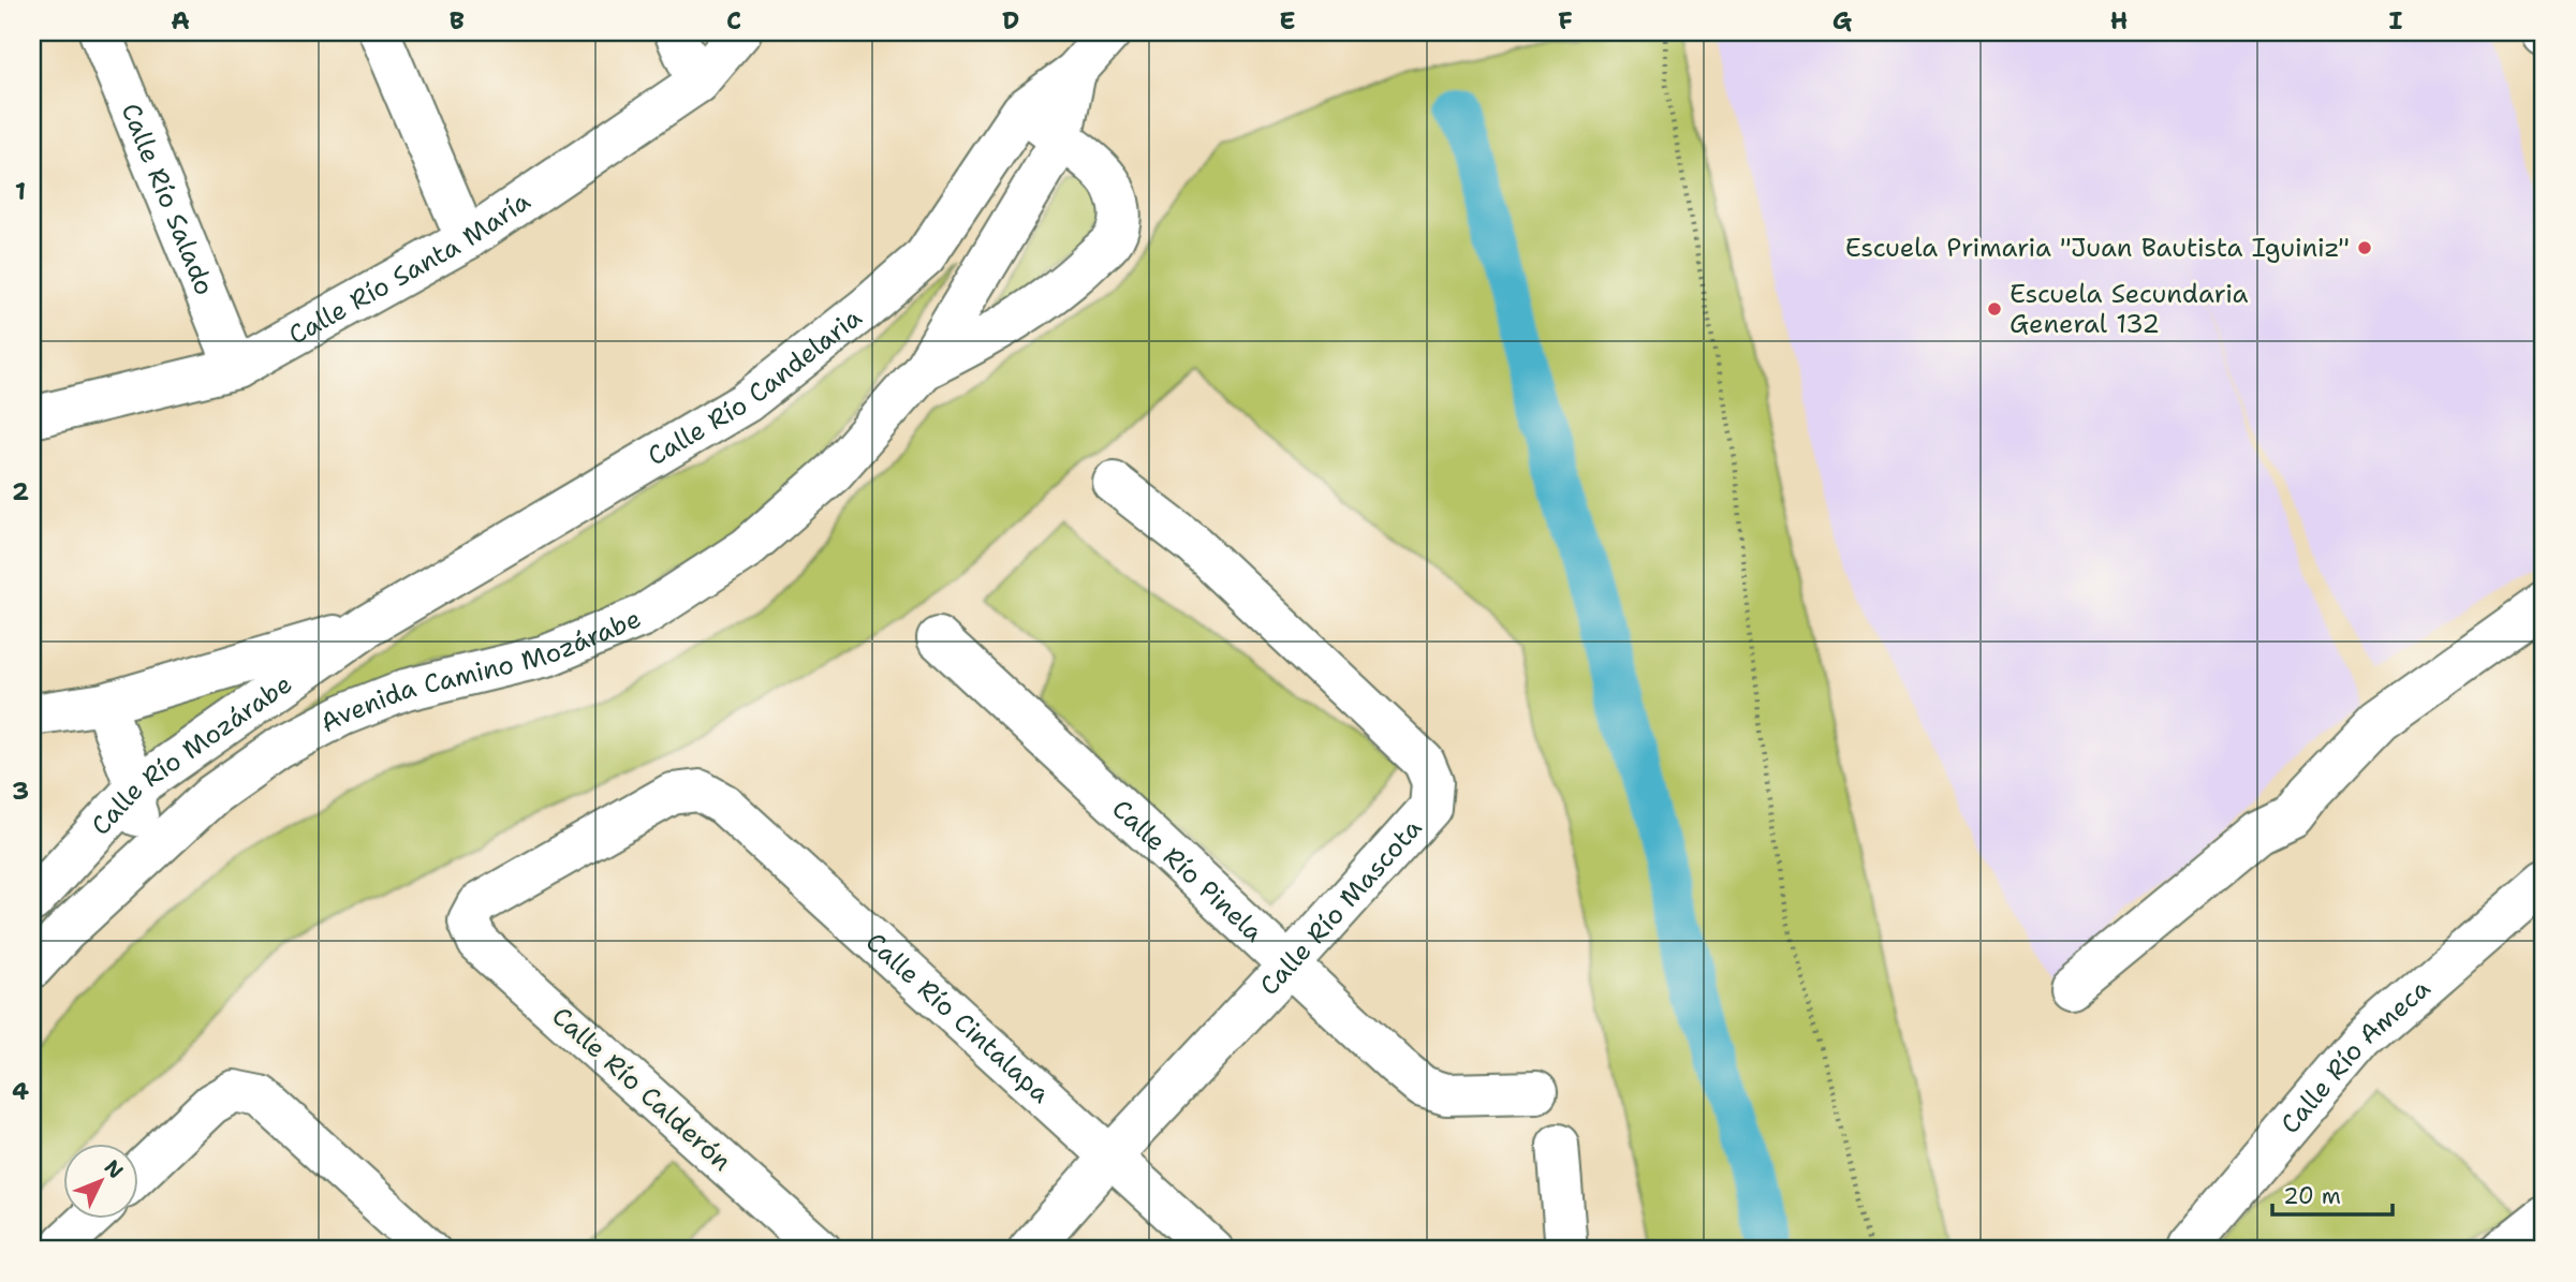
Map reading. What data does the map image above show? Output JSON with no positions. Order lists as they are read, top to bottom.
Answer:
{
  "streets": {
    "street": [
      "Calle Río Salado",
      "Calle Río Santa María",
      "Calle Río Candelaria",
      "Avenida Camino Mozárabe",
      "Calle Río Mozárabe",
      "Calle Río Pinela",
      "Calle Río Mascota",
      "Calle Río Cintalapa",
      "Calle Río Ameca",
      "Calle Río Calderón"
    ]
  },
  "crossings": [
    ["Calle Río Salado", "Calle Río Santa María"],
    ["Calle Río Candelaria", "Avenida Camino Mozárabe"],
    ["Calle Río Candelaria", "Calle Río Mozárabe"],
    ["Calle Río Pinela", "Calle Río Mascota"],
    ["Calle Río Mascota", "Calle Río Cintalapa"],
    ["Calle Río Cintalapa", "Calle Río Calderón"]
  ],
  "places": ["Escuela Primaria \"Juan Bautista Iguiniz\"", "Escuela Secundaria General 132"],
  "scale_bar": "20 m",
  "north": "top right",
  "grid": {
    "columns": [
      "A",
      "B",
      "C",
      "D",
      "E",
      "F",
      "G",
      "H",
      "I"
    ],
    "rows": [
      "1",
      "2",
      "3",
      "4"
    ]
  }
}
